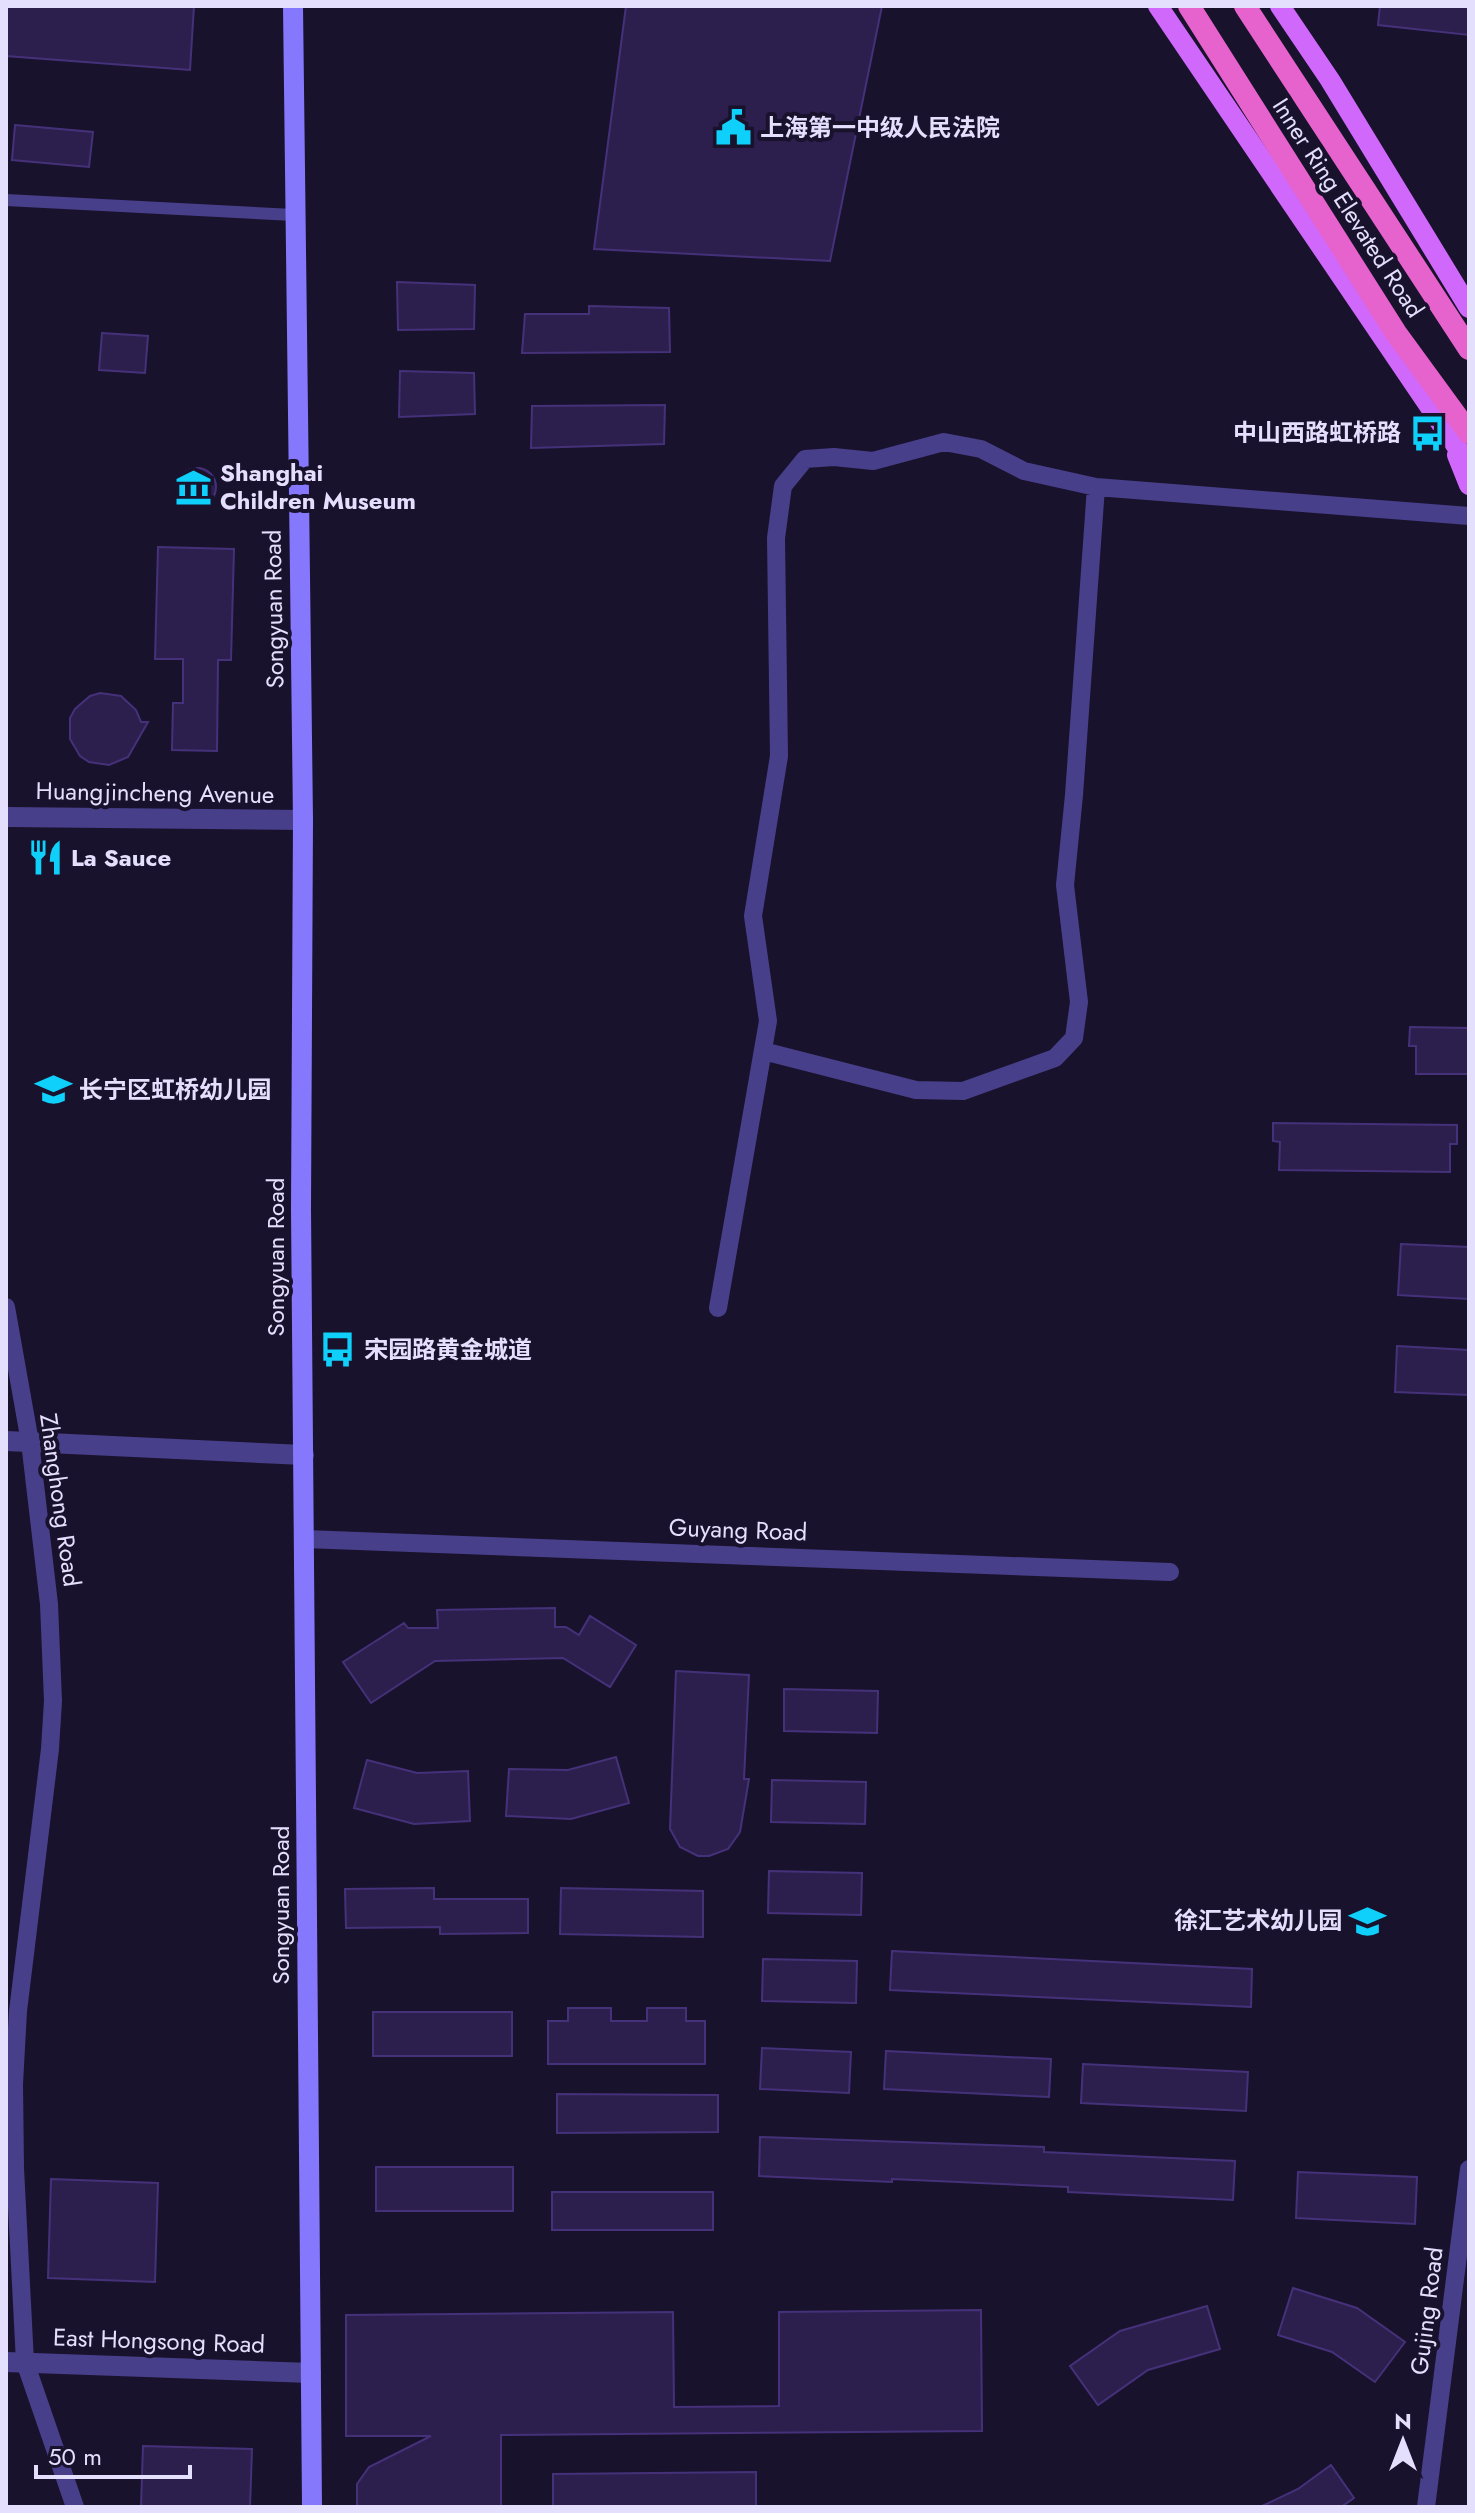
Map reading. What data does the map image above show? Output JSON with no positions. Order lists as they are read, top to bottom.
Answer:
{
  "streets": {
    "highway": ["Inner Ring Elevated Road"],
    "main road": ["Songyuan Road"],
    "street": [
      "Huangjincheng Avenue",
      "Zhanghong Road",
      "Guyang Road",
      "Gujing Road",
      "East Hongsong Road"
    ]
  },
  "crossings": [
    ["Songyuan Road", "Huangjincheng Avenue"],
    ["Songyuan Road", "Guyang Road"],
    ["Songyuan Road", "East Hongsong Road"],
    ["Zhanghong Road", "East Hongsong Road"]
  ],
  "places": {
    "public building": ["上海第一中级人民法院"],
    "bus stop": ["中山西路虹桥路", "宋园路黄金城道"],
    "museum": ["Shanghai Children Museum"],
    "restaurant": ["La Sauce"],
    "school or university": ["长宁区虹桥幼儿园", "徐汇艺术幼儿园"]
  },
  "scale_bar": "50 m",
  "north": "top"
}
